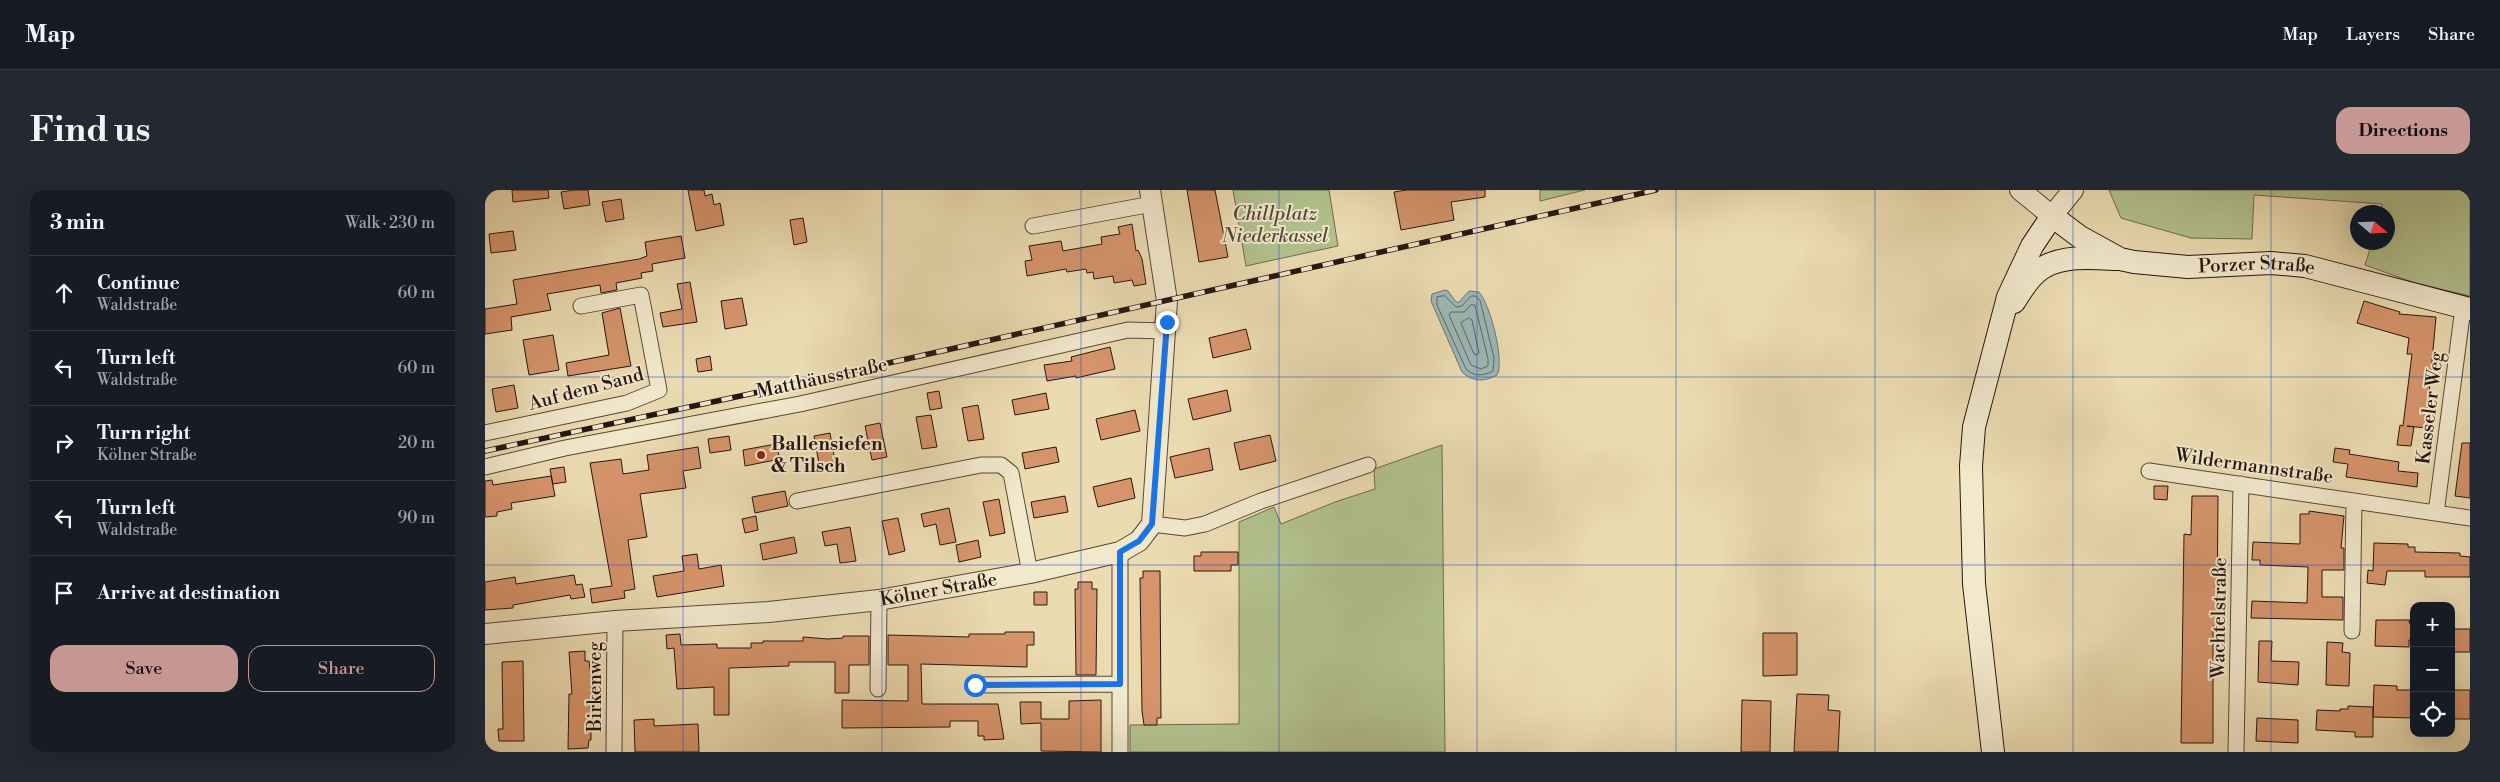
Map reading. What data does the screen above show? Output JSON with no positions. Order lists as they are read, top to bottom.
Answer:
{
  "streets": {
    "main road": ["Porzer Straße"],
    "street": [
      "Matthäusstraße",
      "Auf dem Sand",
      "Kasseler Weg",
      "Wildermannstraße",
      "Kölner Straße",
      "Wachtelstraße",
      "Birkenweg"
    ]
  },
  "crossings": [
    ["Porzer Straße", "Kasseler Weg"],
    ["Kasseler Weg", "Wildermannstraße"],
    ["Wildermannstraße", "Wachtelstraße"],
    ["Kölner Straße", "Birkenweg"]
  ],
  "parks": ["Chillplatz Niederkassel"],
  "places": ["Ballensiefen & Tilsch"],
  "north": "right",
  "page": {
    "header": "Map",
    "nav": ["Map", "Layers", "Share"],
    "buttons": [
      "Directions",
      ["Save", "Share"]
    ],
    "title": "Find us",
    "heading": ["3 min", "Walk · 230 m"],
    "list": [
      ["Continue", "Waldstraße", "60 m"],
      ["Turn left", "Waldstraße", "60 m"],
      ["Turn right", "Kölner Straße", "20 m"],
      ["Turn left", "Waldstraße", "90 m"],
      "Arrive at destination"
    ],
    "map_buttons": ["+", "−"]
  }
}
